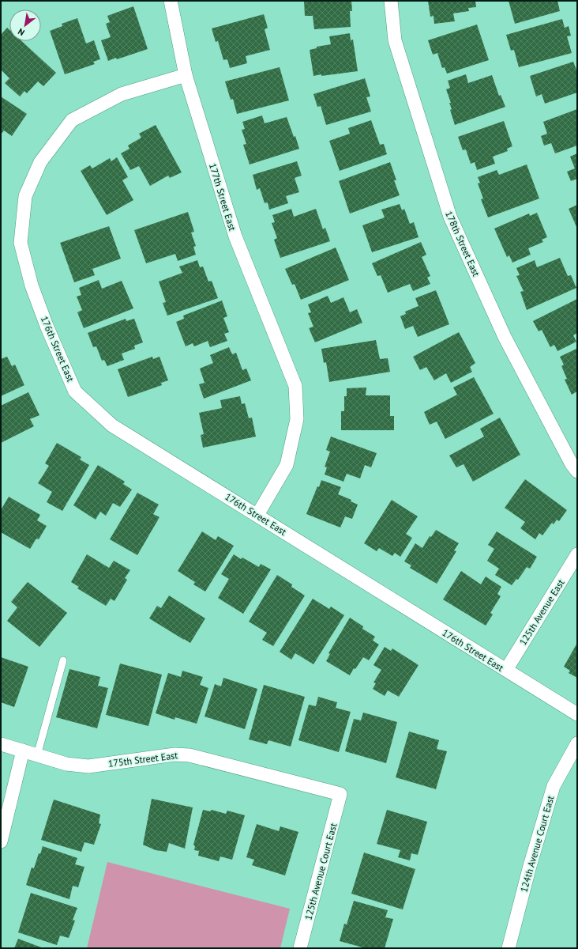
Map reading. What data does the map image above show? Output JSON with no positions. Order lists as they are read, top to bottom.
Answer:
{
  "streets": {
    "street": [
      "177th Street East",
      "178th Street East",
      "176th Street East",
      "125th Avenue East",
      "175th Street East",
      "124th Avenue Court East",
      "125th Avenue Court East"
    ]
  },
  "crossings": [
    ["177th Street East", "176th Street East"],
    ["176th Street East", "125th Avenue East"],
    ["175th Street East", "125th Avenue Court East"]
  ],
  "north": "bottom left"
}
